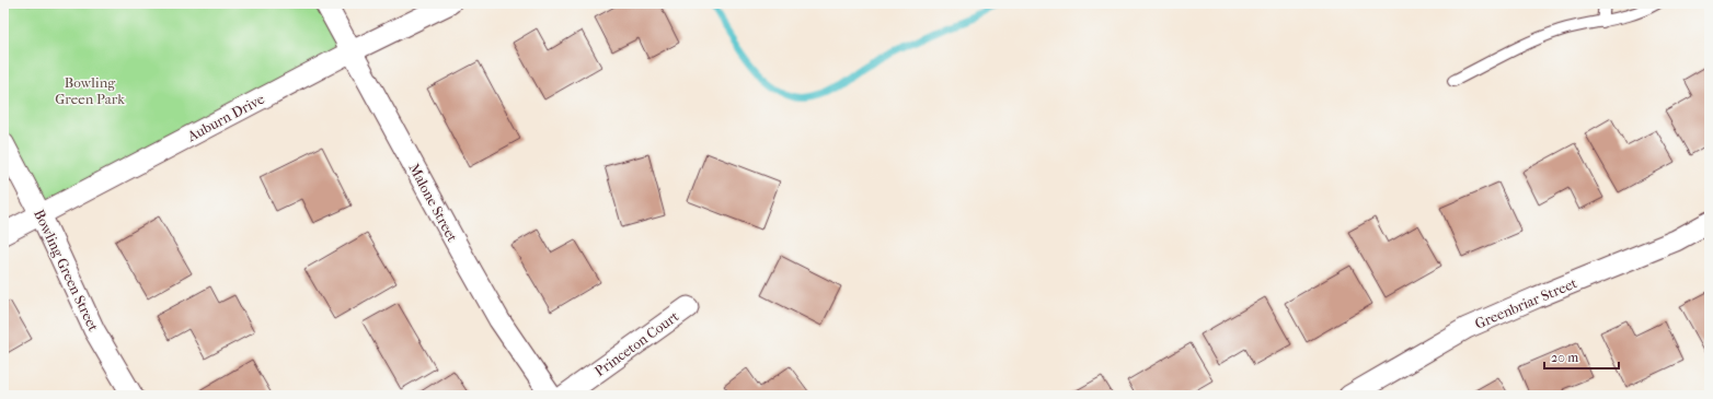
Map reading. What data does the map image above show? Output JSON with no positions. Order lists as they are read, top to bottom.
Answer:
{
  "streets": {
    "street": [
      "Auburn Drive",
      "Malone Street",
      "Bowling Green Street",
      "Greenbriar Street",
      "Princeton Court"
    ]
  },
  "crossings": [
    ["Auburn Drive", "Malone Street"],
    ["Auburn Drive", "Bowling Green Street"]
  ],
  "parks": ["Bowling Green Park"],
  "scale_bar": "20 m"
}
